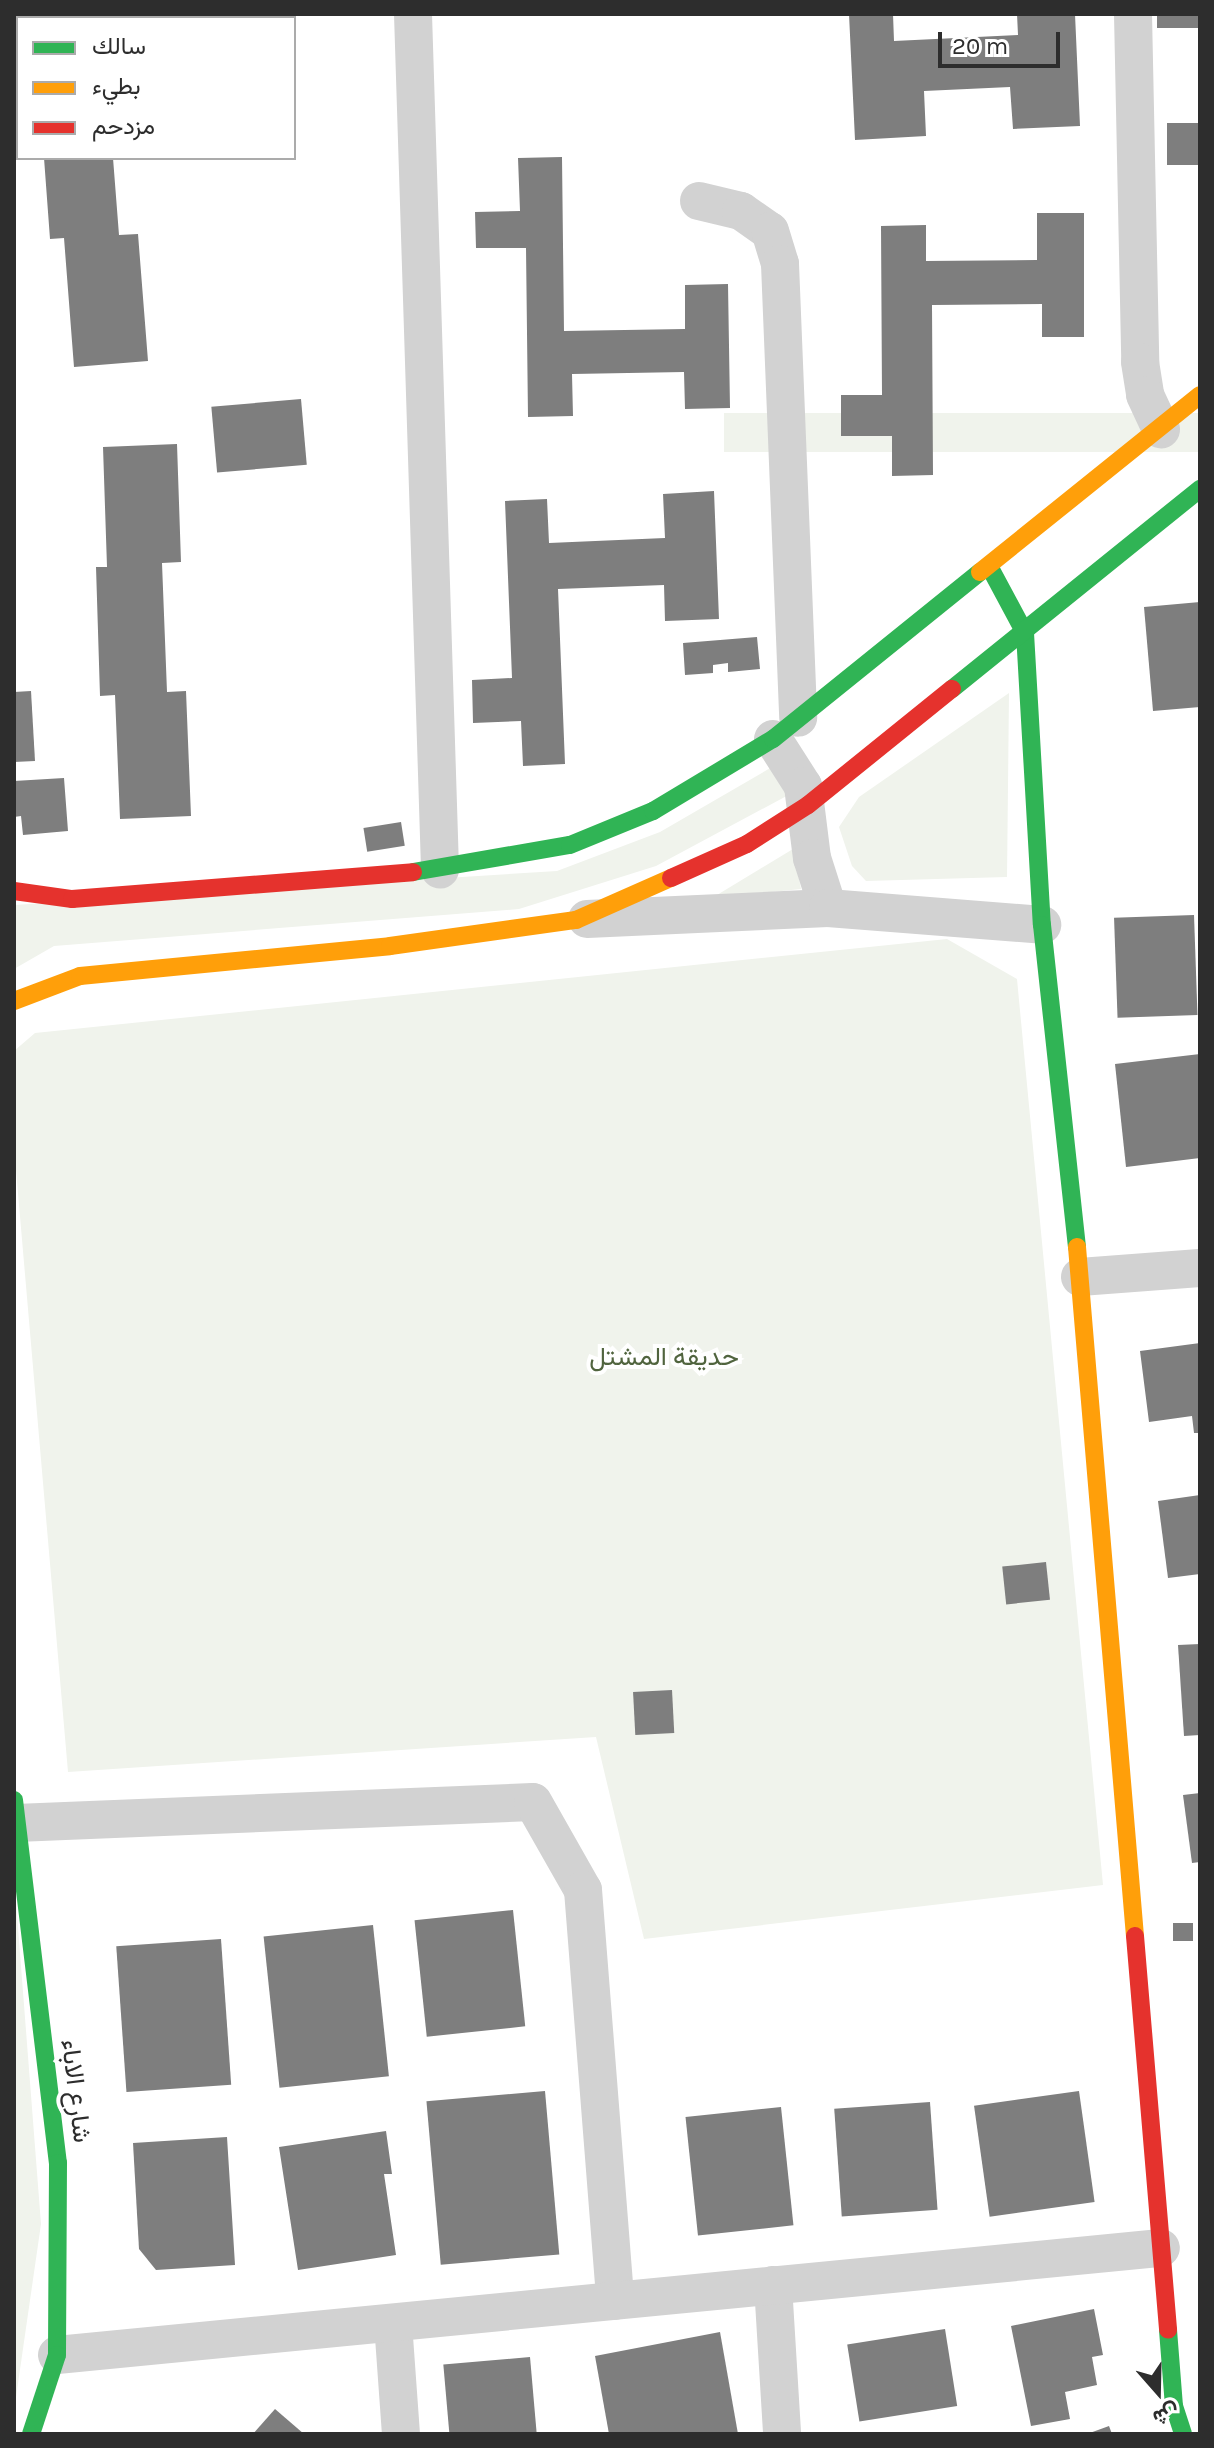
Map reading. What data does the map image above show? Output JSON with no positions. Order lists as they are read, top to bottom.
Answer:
{
  "streets": {
    "street": ["شارع الاباء"]
  },
  "parks": ["حديقة المشتل"],
  "legend": ["سالك", "بطيء", "مزدحم"],
  "scale_bar": "20 m",
  "north": "bottom"
}
